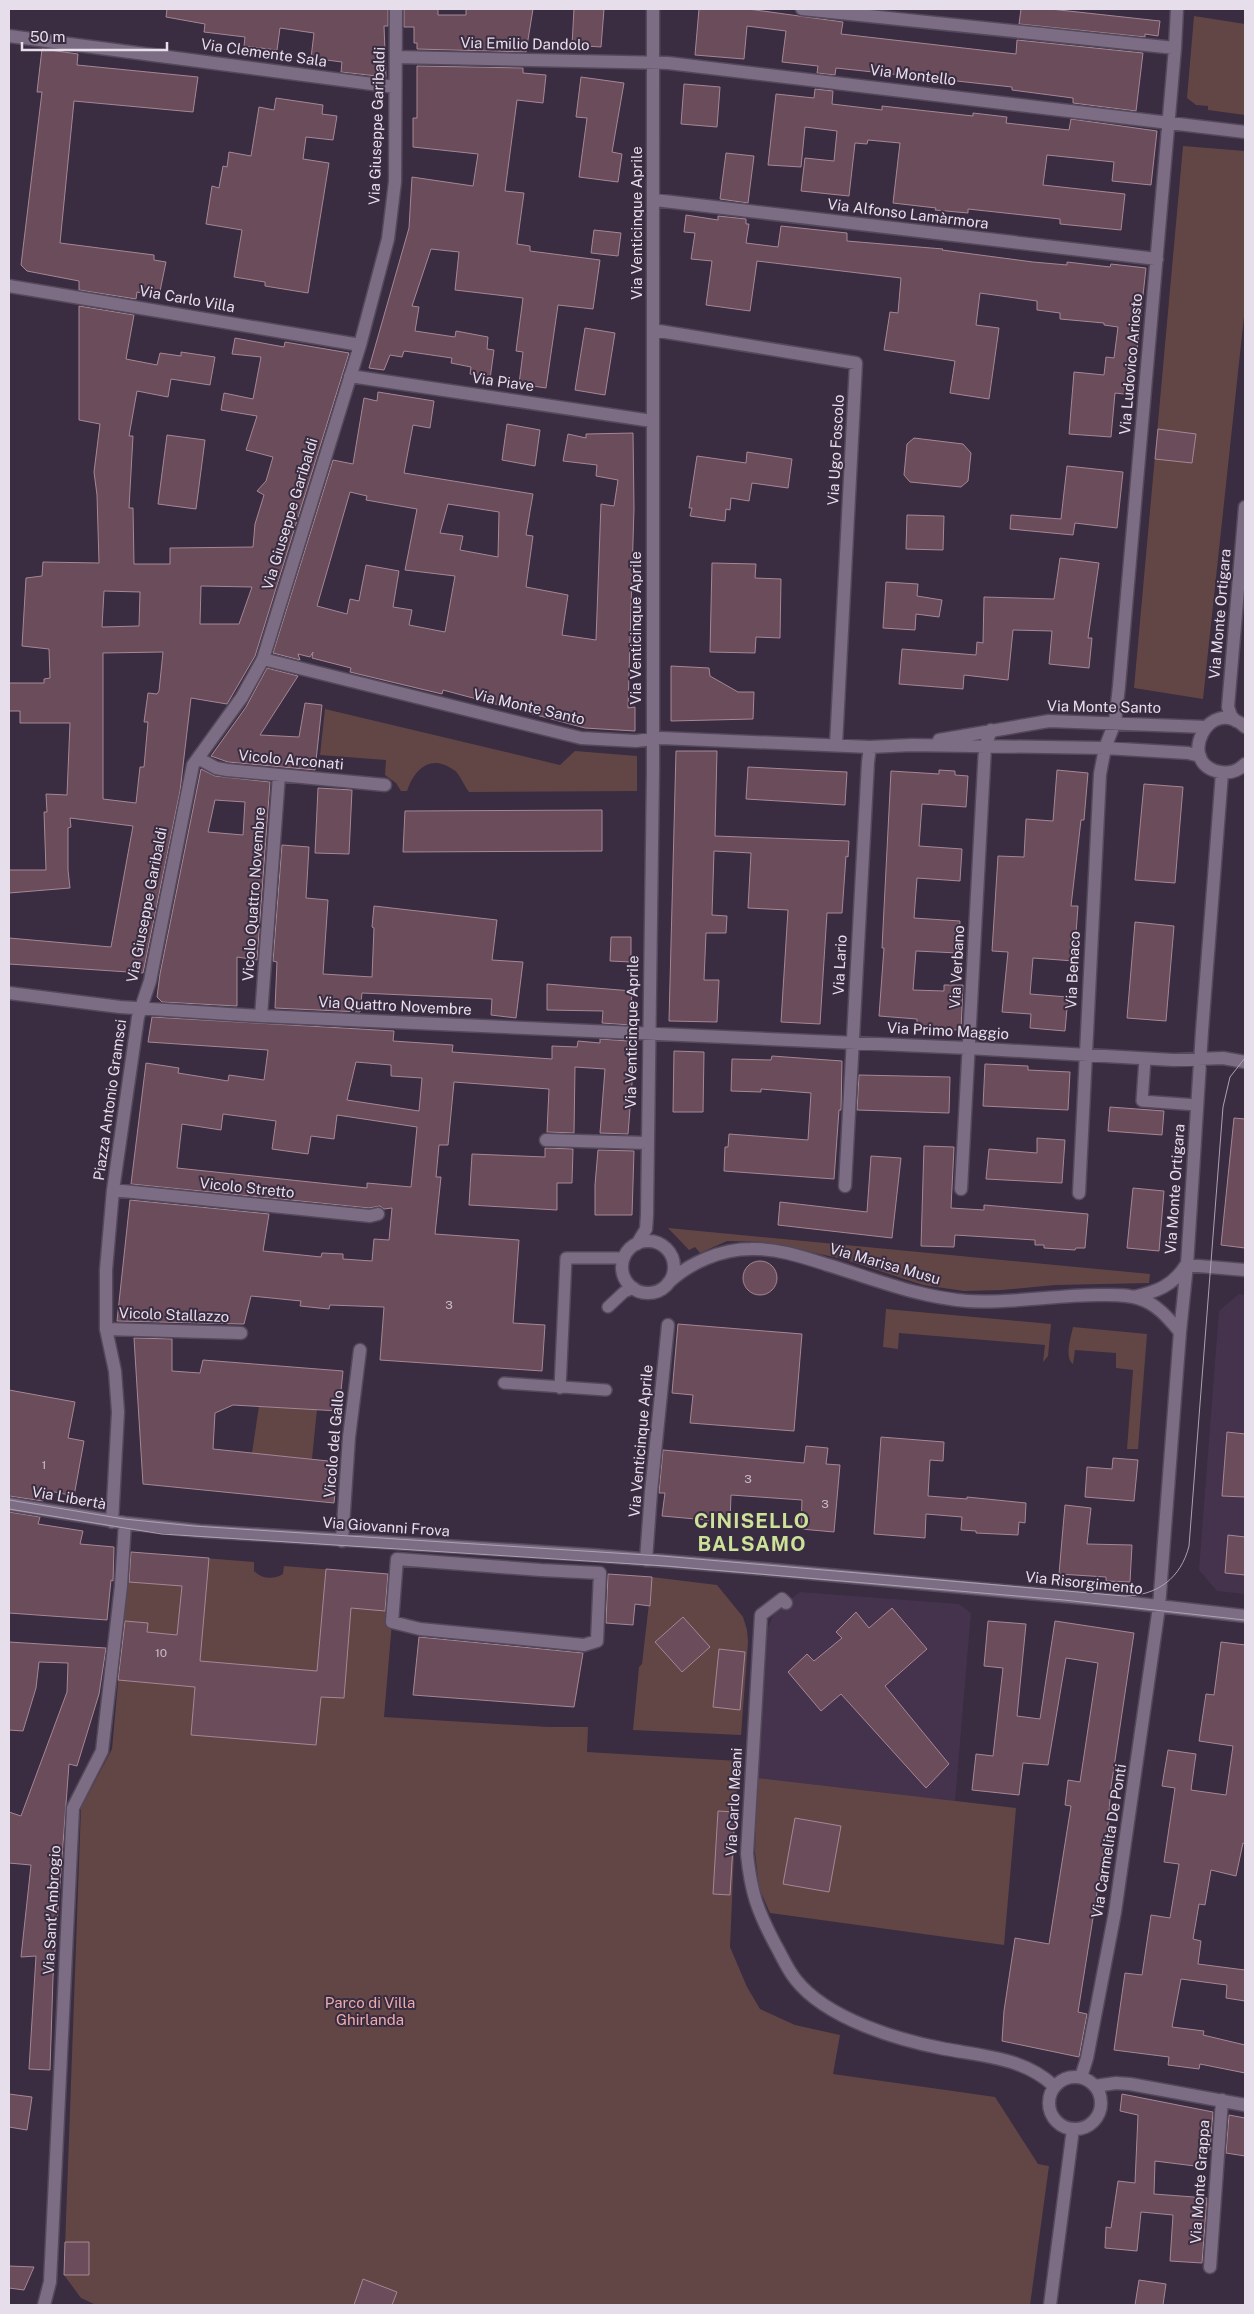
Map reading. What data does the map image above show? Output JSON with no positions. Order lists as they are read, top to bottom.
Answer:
{
  "streets": {
    "street": [
      "Via Emilio Dandolo",
      "Via Clemente Sala",
      "Via Montello",
      "Via Giuseppe Garibaldi",
      "Via Alfonso Lamàrmora",
      "Via Venticinque Aprile",
      "Via Carlo Villa",
      "Via Ludovico Ariosto",
      "Via Piave",
      "Via Ugo Foscolo",
      "Via Monte Ortigara",
      "Via Monte Santo",
      "Vicolo Arconati",
      "Vicolo Quattro Novembre",
      "Via Lario",
      "Via Verbano",
      "Via Benaco",
      "Via Quattro Novembre",
      "Via Primo Maggio",
      "Piazza Antonio Gramsci",
      "Vicolo Stretto",
      "Via Marisa Musu",
      "Vicolo Stallazzo",
      "Vicolo del Gallo",
      "Via Libertà",
      "Via Giovanni Frova",
      "Via Risorgimento",
      "Via Carlo Meani",
      "Via Carmelita De Ponti",
      "Via Sant'Ambrogio",
      "Via Monte Grappa"
    ]
  },
  "crossings": [
    ["Via Emilio Dandolo", "Via Montello"],
    ["Via Emilio Dandolo", "Via Giuseppe Garibaldi"],
    ["Via Emilio Dandolo", "Via Venticinque Aprile"],
    ["Via Clemente Sala", "Via Giuseppe Garibaldi"],
    ["Via Montello", "Via Venticinque Aprile"],
    ["Via Montello", "Via Ludovico Ariosto"],
    ["Via Giuseppe Garibaldi", "Via Carlo Villa"],
    ["Via Giuseppe Garibaldi", "Via Piave"],
    ["Via Giuseppe Garibaldi", "Via Monte Santo"],
    ["Via Giuseppe Garibaldi", "Vicolo Arconati"],
    ["Via Giuseppe Garibaldi", "Via Quattro Novembre"],
    ["Via Giuseppe Garibaldi", "Piazza Antonio Gramsci"],
    ["Via Alfonso Lamàrmora", "Via Venticinque Aprile"],
    ["Via Alfonso Lamàrmora", "Via Ludovico Ariosto"],
    ["Via Venticinque Aprile", "Via Piave"],
    ["Via Venticinque Aprile", "Via Ugo Foscolo"],
    ["Via Venticinque Aprile", "Via Monte Santo"],
    ["Via Venticinque Aprile", "Via Quattro Novembre"],
    ["Via Venticinque Aprile", "Via Primo Maggio"],
    ["Via Venticinque Aprile", "Via Marisa Musu"],
    ["Via Venticinque Aprile", "Via Giovanni Frova"],
    ["Via Ludovico Ariosto", "Via Monte Santo"],
    ["Via Ludovico Ariosto", "Via Benaco"],
    ["Via Ugo Foscolo", "Via Monte Santo"],
    ["Via Monte Ortigara", "Via Monte Santo"],
    ["Via Monte Ortigara", "Via Primo Maggio"],
    ["Via Monte Ortigara", "Via Marisa Musu"],
    ["Via Monte Ortigara", "Via Risorgimento"],
    ["Via Monte Ortigara", "Via Carmelita De Ponti"],
    ["Via Monte Santo", "Via Lario"],
    ["Via Monte Santo", "Via Verbano"],
    ["Via Monte Santo", "Via Benaco"],
    ["Vicolo Arconati", "Vicolo Quattro Novembre"],
    ["Vicolo Quattro Novembre", "Via Quattro Novembre"],
    ["Via Lario", "Via Primo Maggio"],
    ["Via Verbano", "Via Primo Maggio"],
    ["Via Benaco", "Via Primo Maggio"],
    ["Via Quattro Novembre", "Via Primo Maggio"],
    ["Via Quattro Novembre", "Piazza Antonio Gramsci"],
    ["Piazza Antonio Gramsci", "Vicolo Stretto"],
    ["Piazza Antonio Gramsci", "Vicolo Stallazzo"],
    ["Piazza Antonio Gramsci", "Via Libertà"],
    ["Piazza Antonio Gramsci", "Via Giovanni Frova"],
    ["Piazza Antonio Gramsci", "Via Sant'Ambrogio"],
    ["Vicolo del Gallo", "Via Giovanni Frova"],
    ["Via Libertà", "Via Giovanni Frova"],
    ["Via Libertà", "Via Sant'Ambrogio"],
    ["Via Giovanni Frova", "Via Risorgimento"],
    ["Via Giovanni Frova", "Via Sant'Ambrogio"],
    ["Via Risorgimento", "Via Carmelita De Ponti"],
    ["Via Carlo Meani", "Via Carmelita De Ponti"],
    ["Via Carlo Meani", "Via Monte Grappa"],
    ["Via Carmelita De Ponti", "Via Monte Grappa"]
  ],
  "districts": ["CINISELLO BALSAMO"],
  "parks": ["Parco di Villa Ghirlanda"],
  "house_numbers": [
    "3",
    "1",
    "3",
    "3",
    "10"
  ],
  "scale_bar": "50 m"
}
